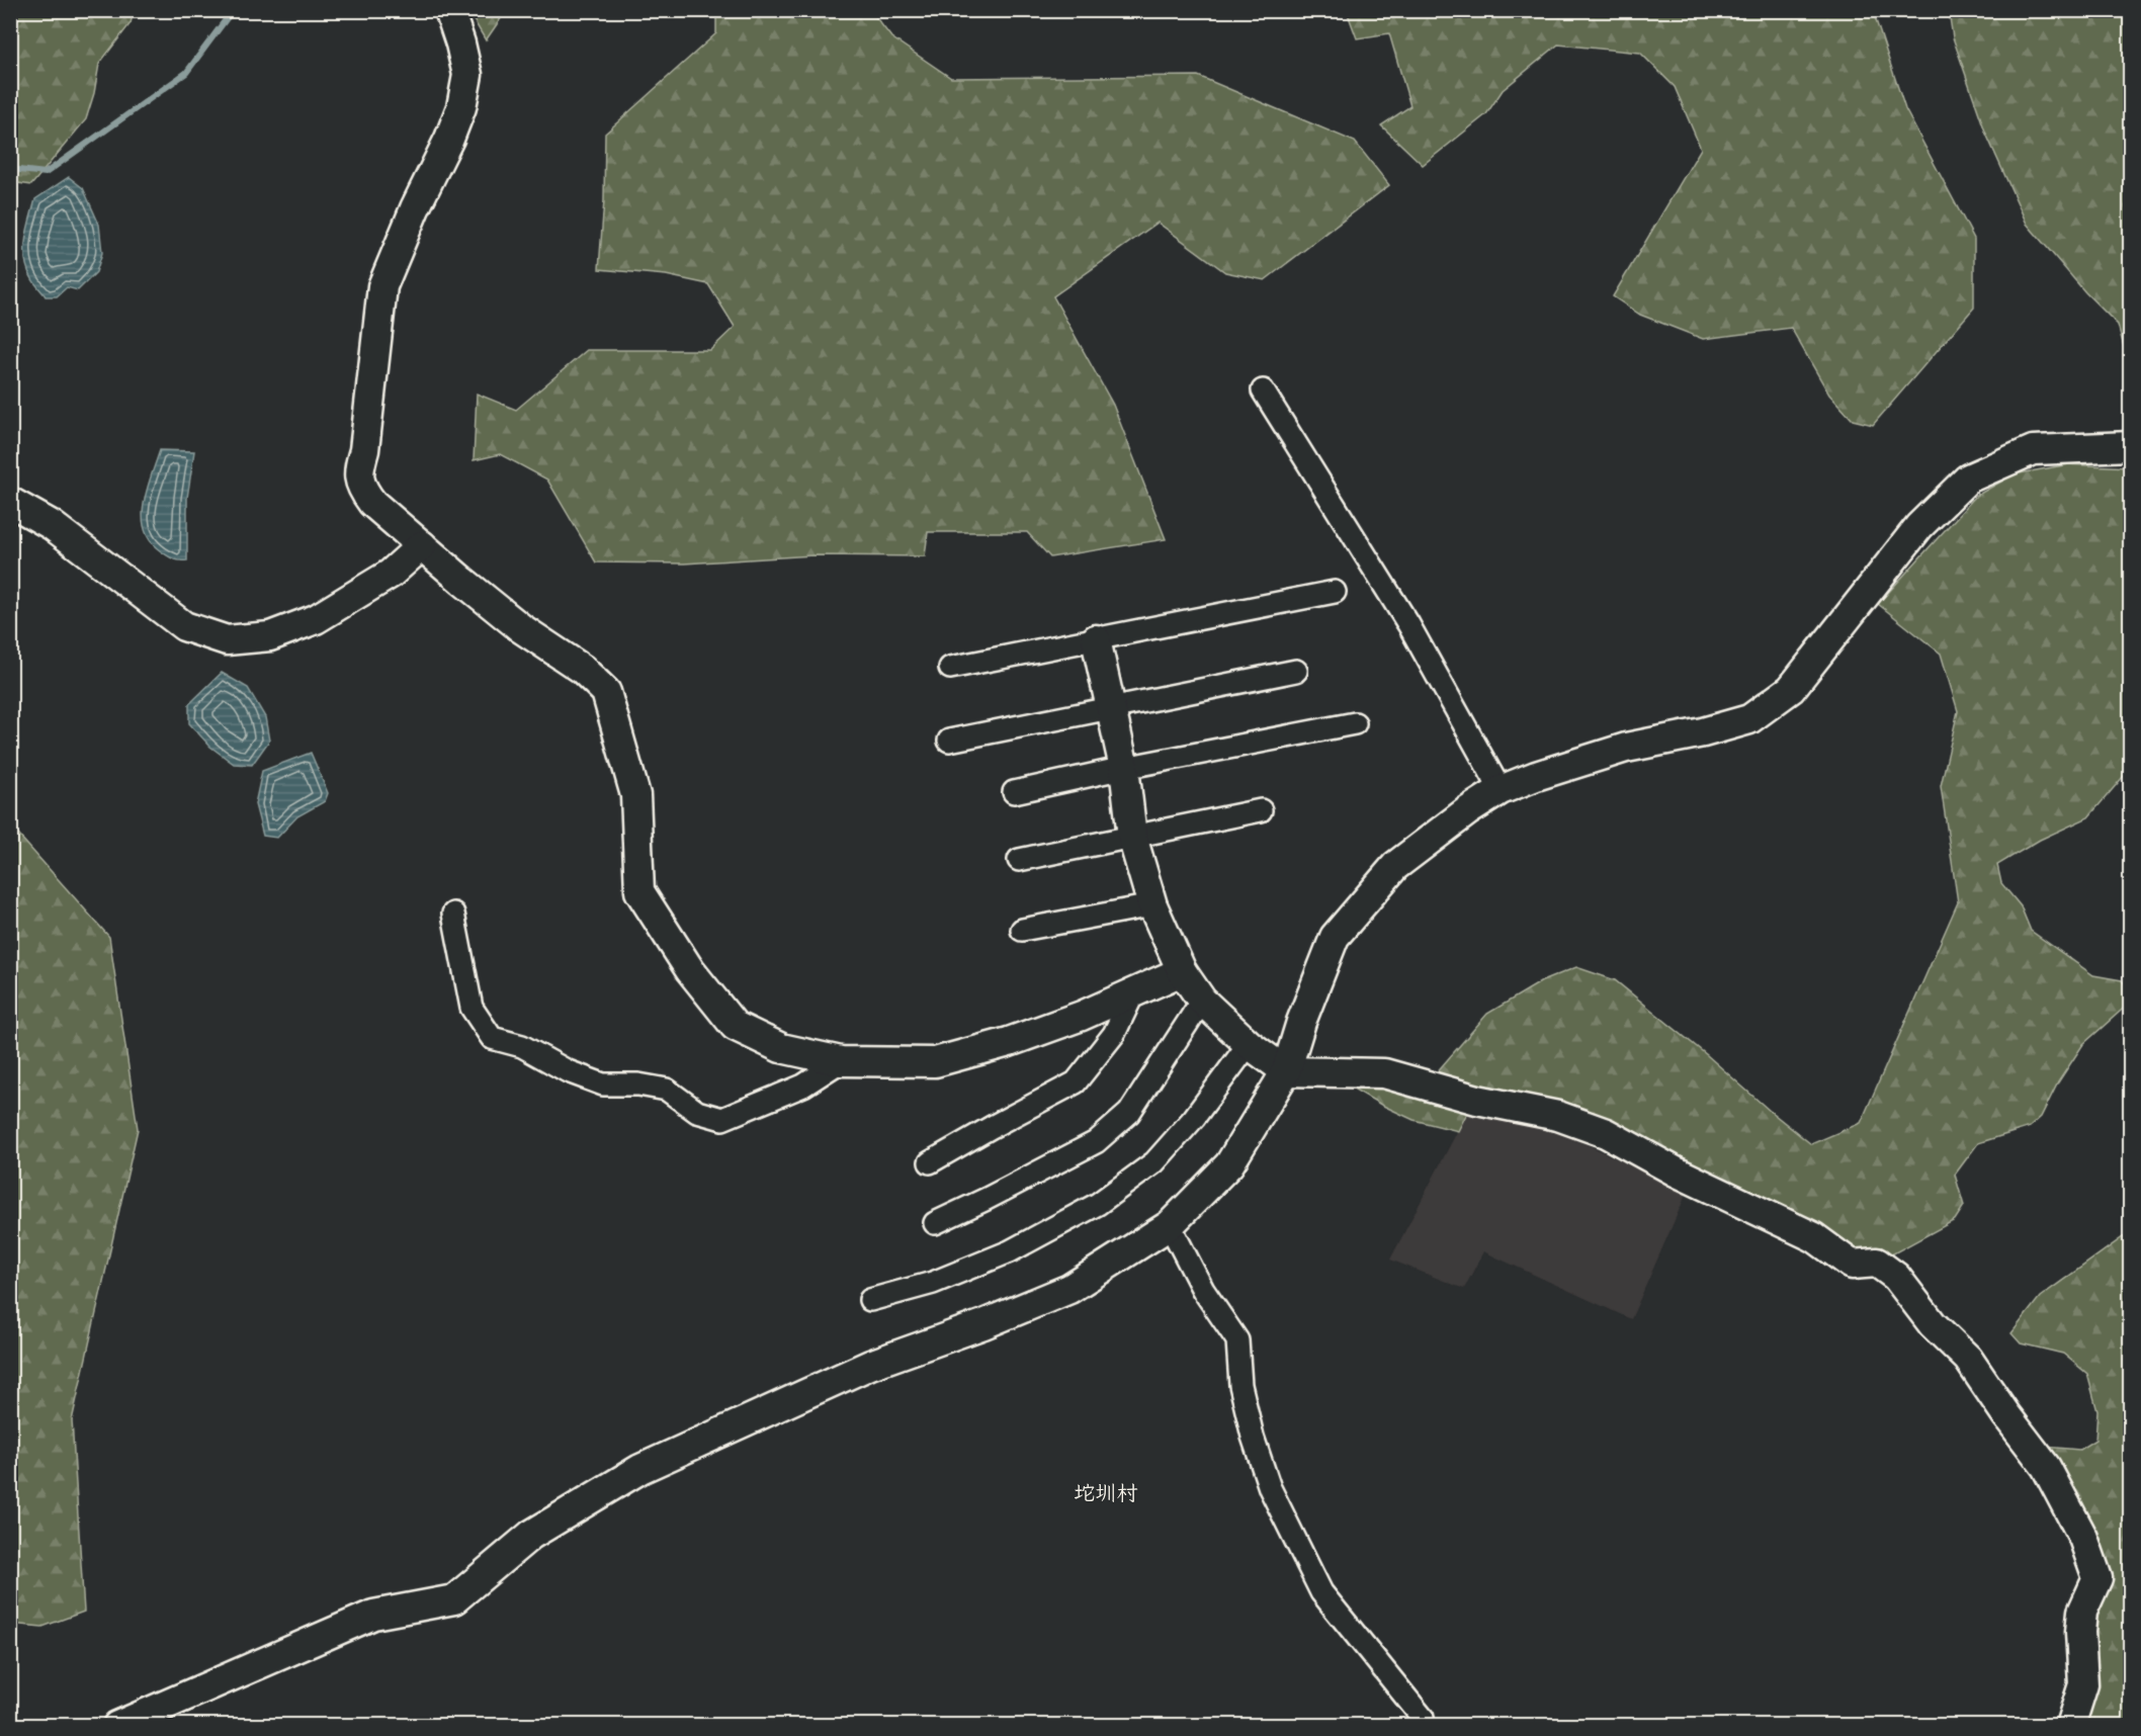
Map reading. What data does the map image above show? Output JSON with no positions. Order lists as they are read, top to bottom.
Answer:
{
  "districts": ["坨圳村"]
}
